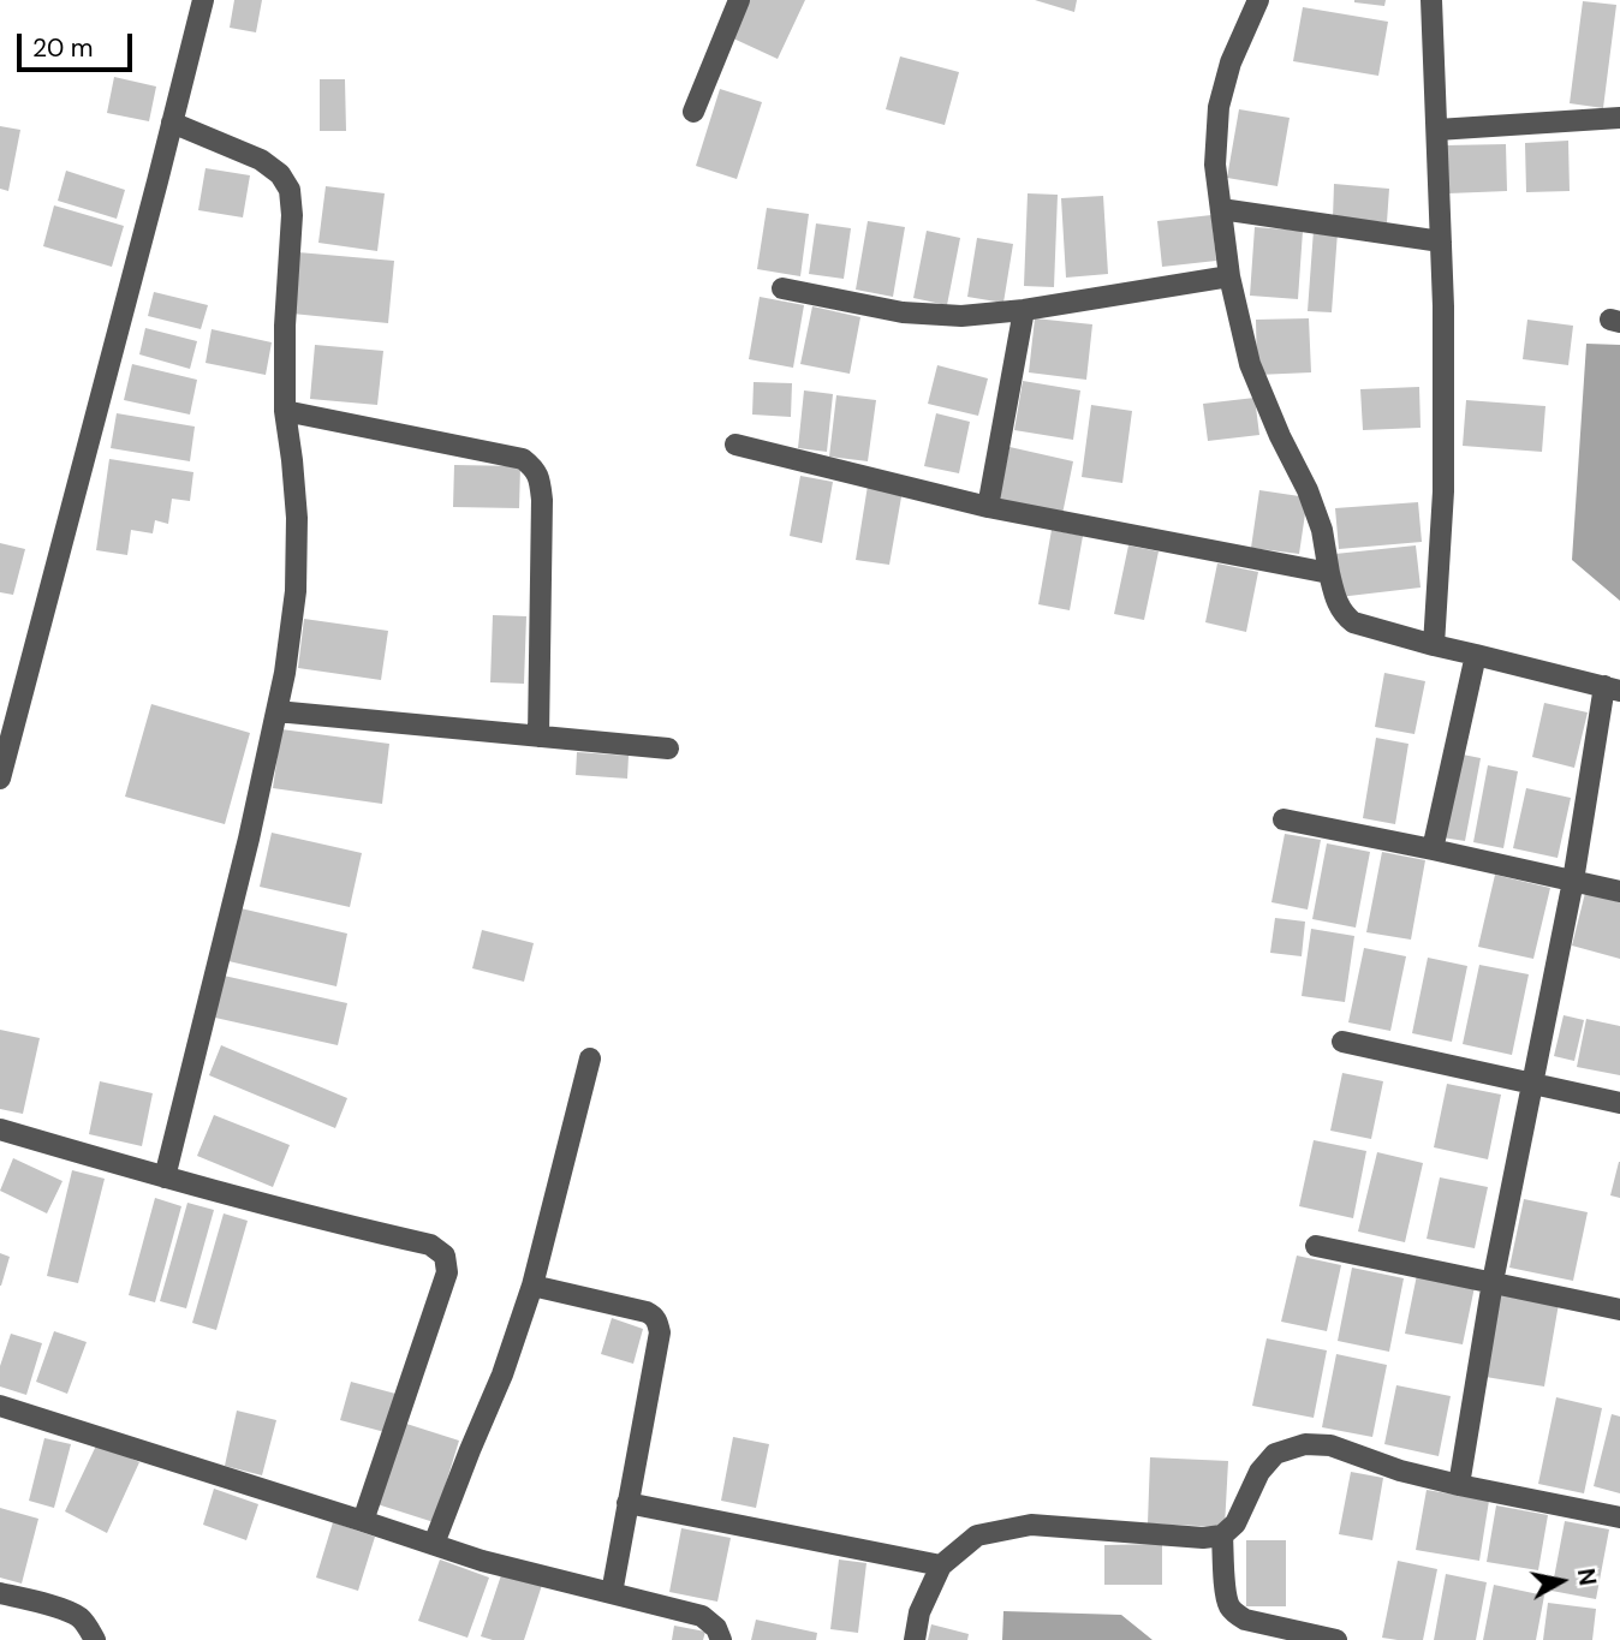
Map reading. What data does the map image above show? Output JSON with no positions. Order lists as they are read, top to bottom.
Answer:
{
  "scale_bar": "20 m",
  "north": "right"
}
